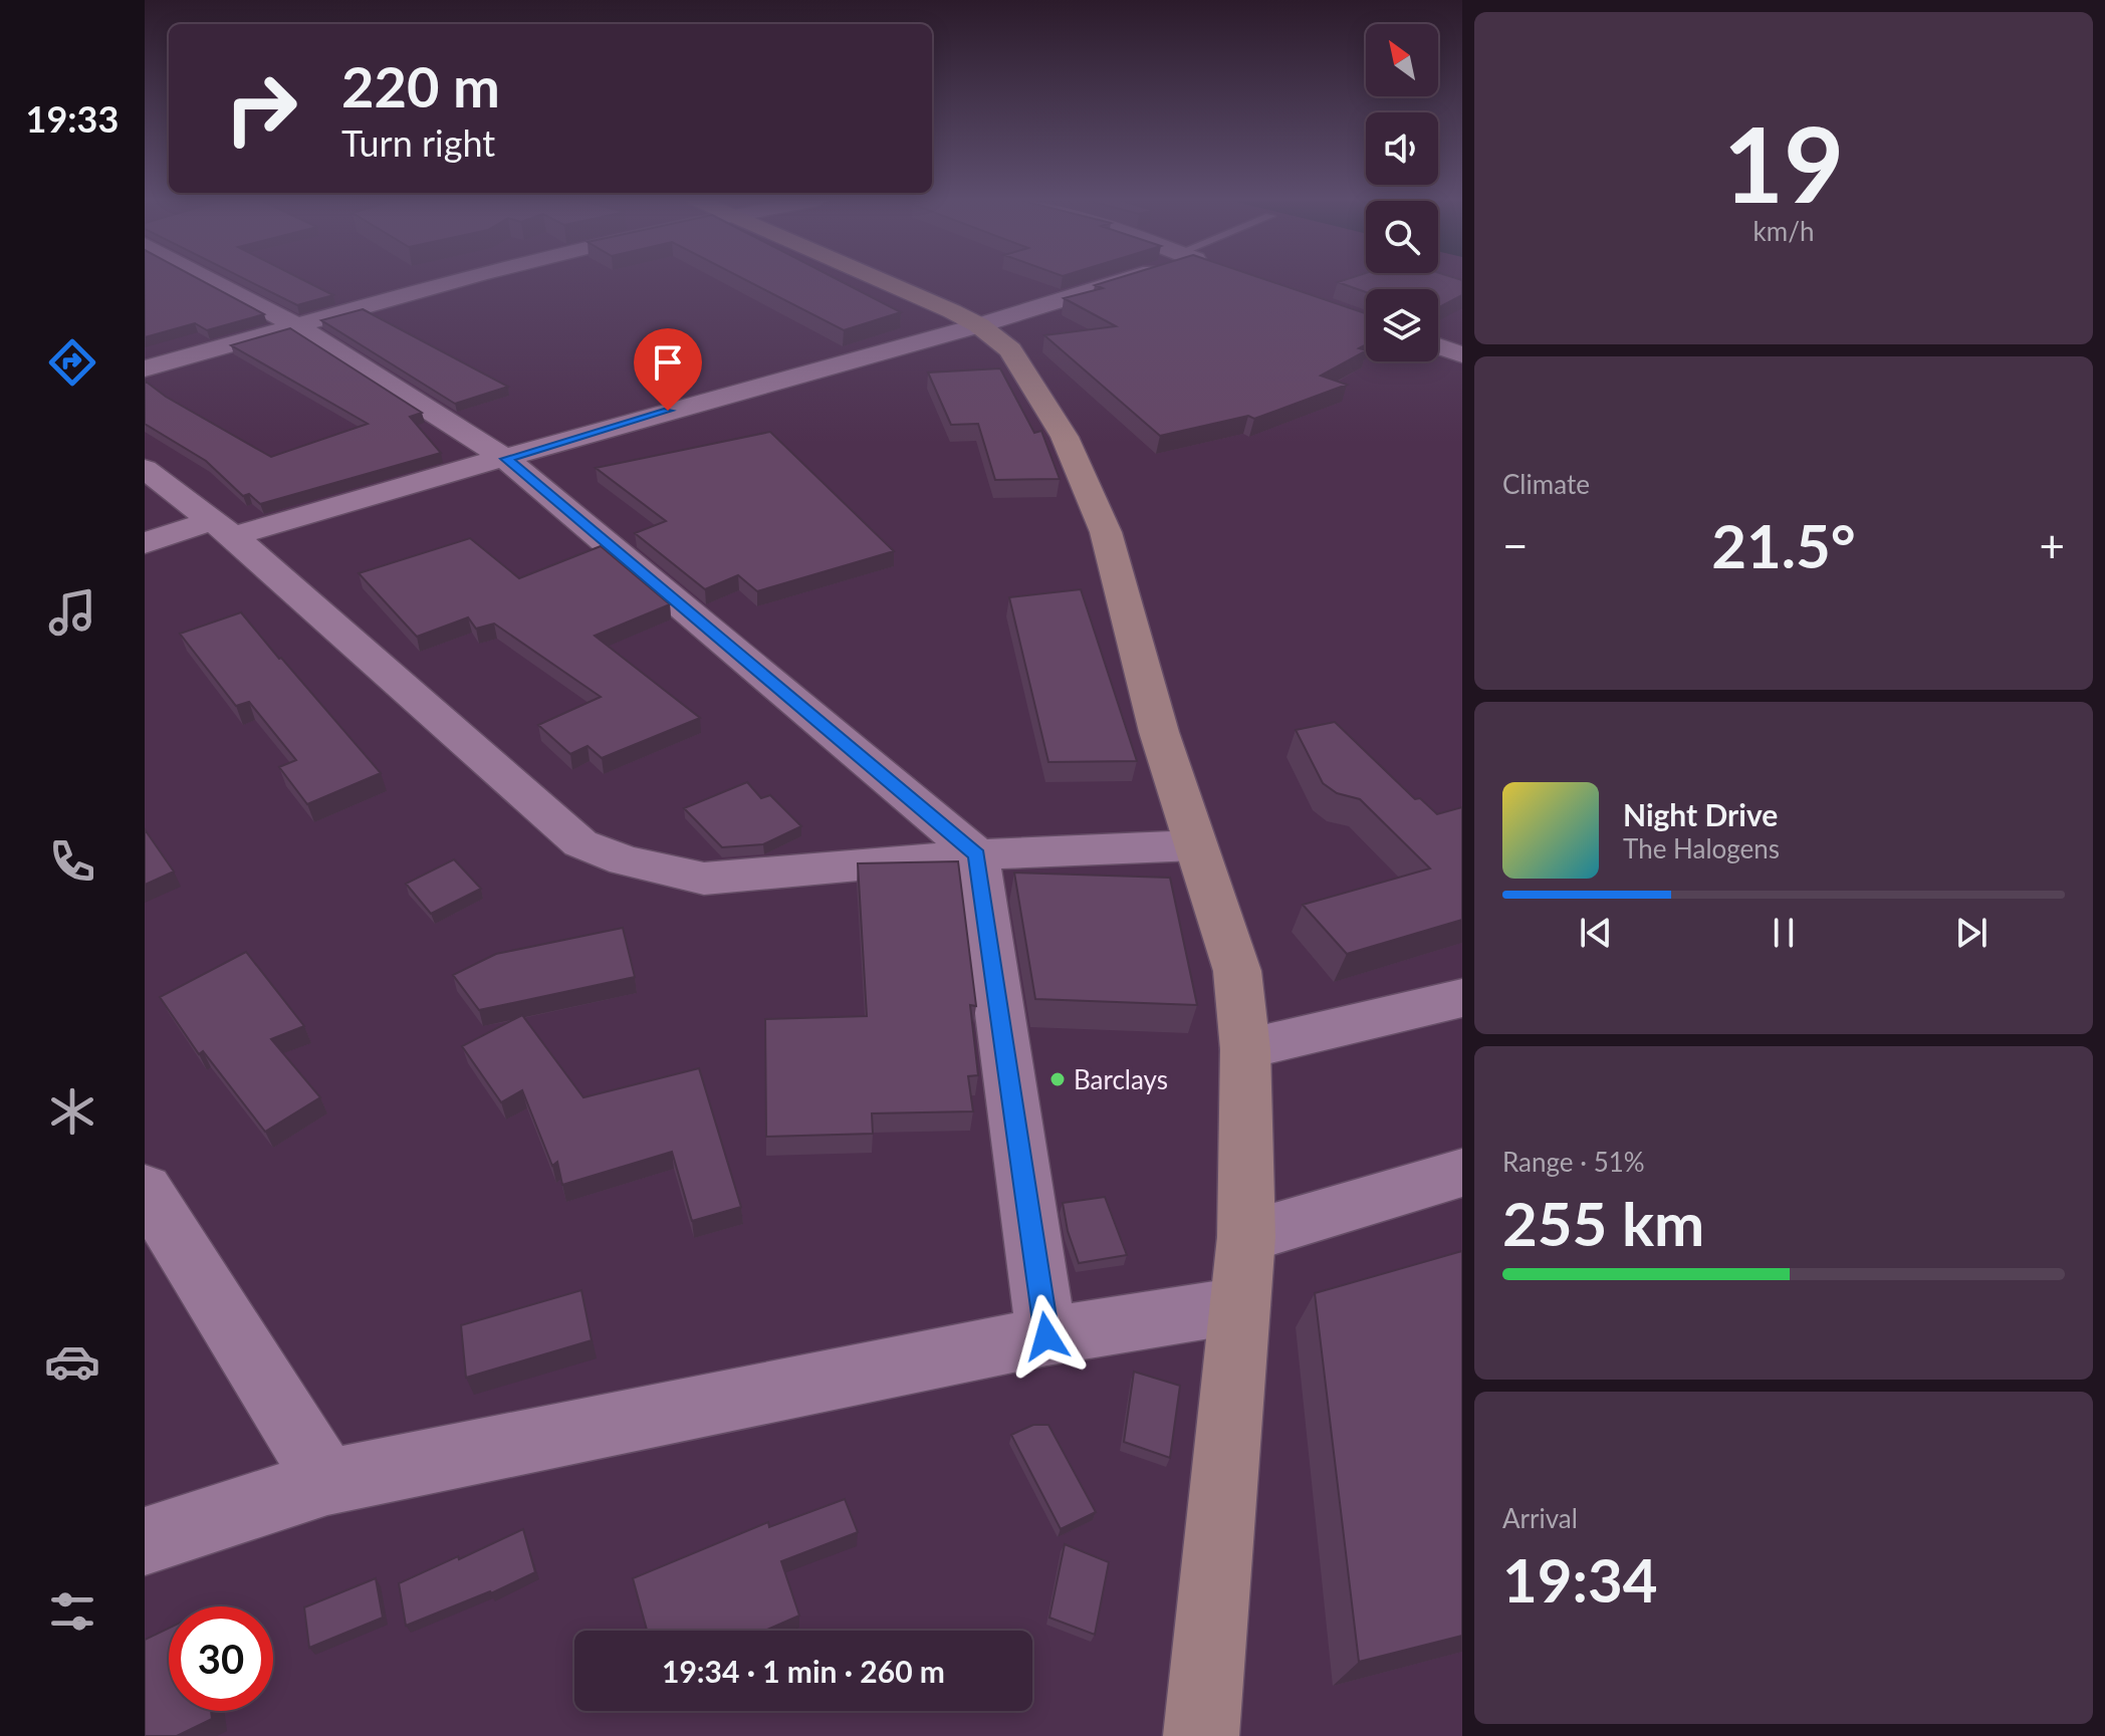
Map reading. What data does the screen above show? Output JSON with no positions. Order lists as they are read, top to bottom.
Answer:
{
  "places": ["Barclays"],
  "north": "top left",
  "page": {
    "tabs": "19:33",
    "tile": [
      ["19", "km/h"],
      "Climate",
      ["Range · 51%", "255 km"],
      ["Arrival", "19:34"]
    ],
    "turn": ["220 m", "Turn right"],
    "heat": ["−", "21.5°", "+"],
    "song": ["Night Drive", "The Halogens"],
    "limit": "30",
    "trip": "19:34 · 1 min · 260 m"
  }
}
